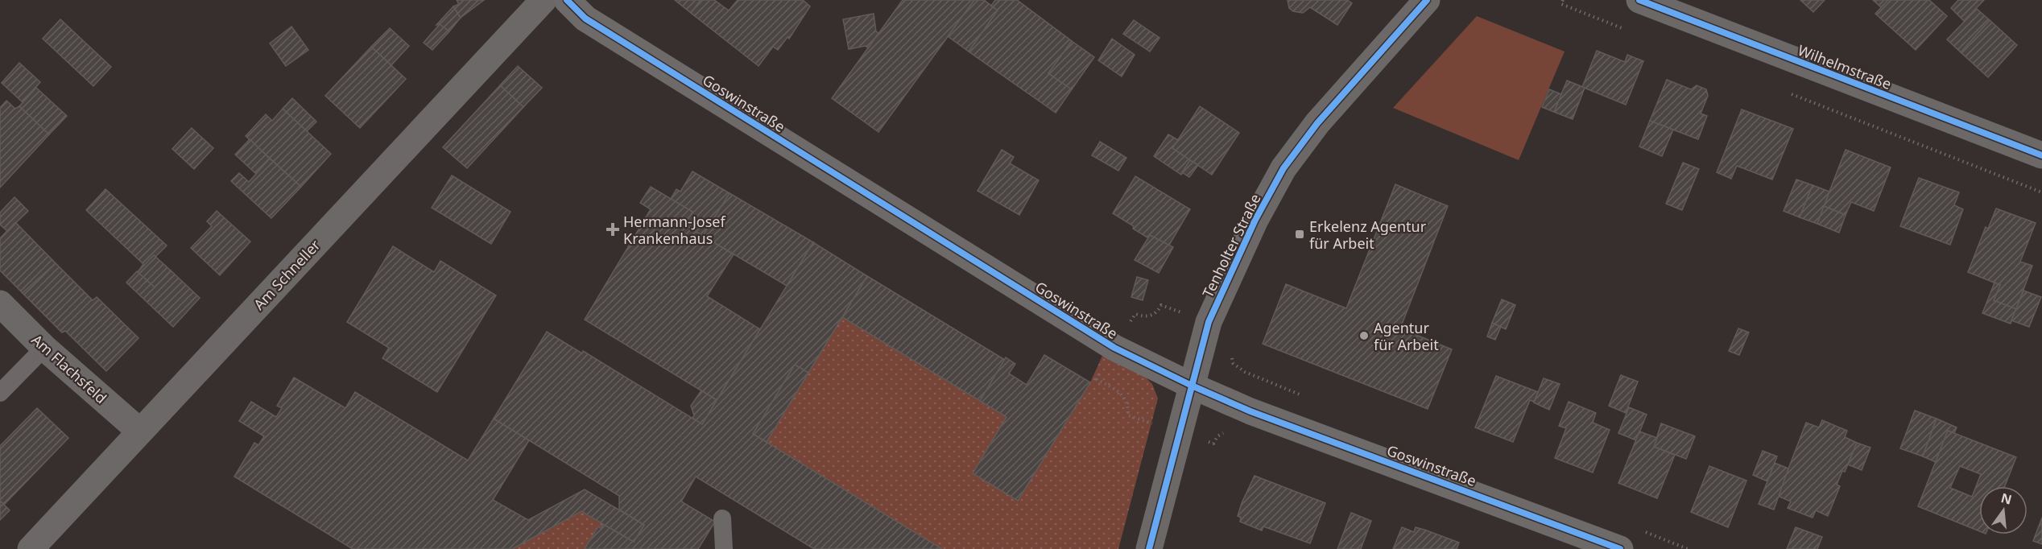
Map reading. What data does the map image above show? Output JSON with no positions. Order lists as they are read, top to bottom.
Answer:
{
  "streets": {
    "main road": ["Goswinstraße"],
    "street": [
      "Wilhelmstraße",
      "Tenholter Straße",
      "Am Schneller",
      "Am Flachsfeld"
    ]
  },
  "crossings": [
    ["Goswinstraße", "Tenholter Straße"],
    ["Am Schneller", "Am Flachsfeld"]
  ],
  "places": {
    "health": ["Hermann-Josef Krankenhaus"],
    "transit": ["Erkelenz Agentur für Arbeit"],
    "other": ["Agentur für Arbeit"]
  },
  "north": "top"
}
